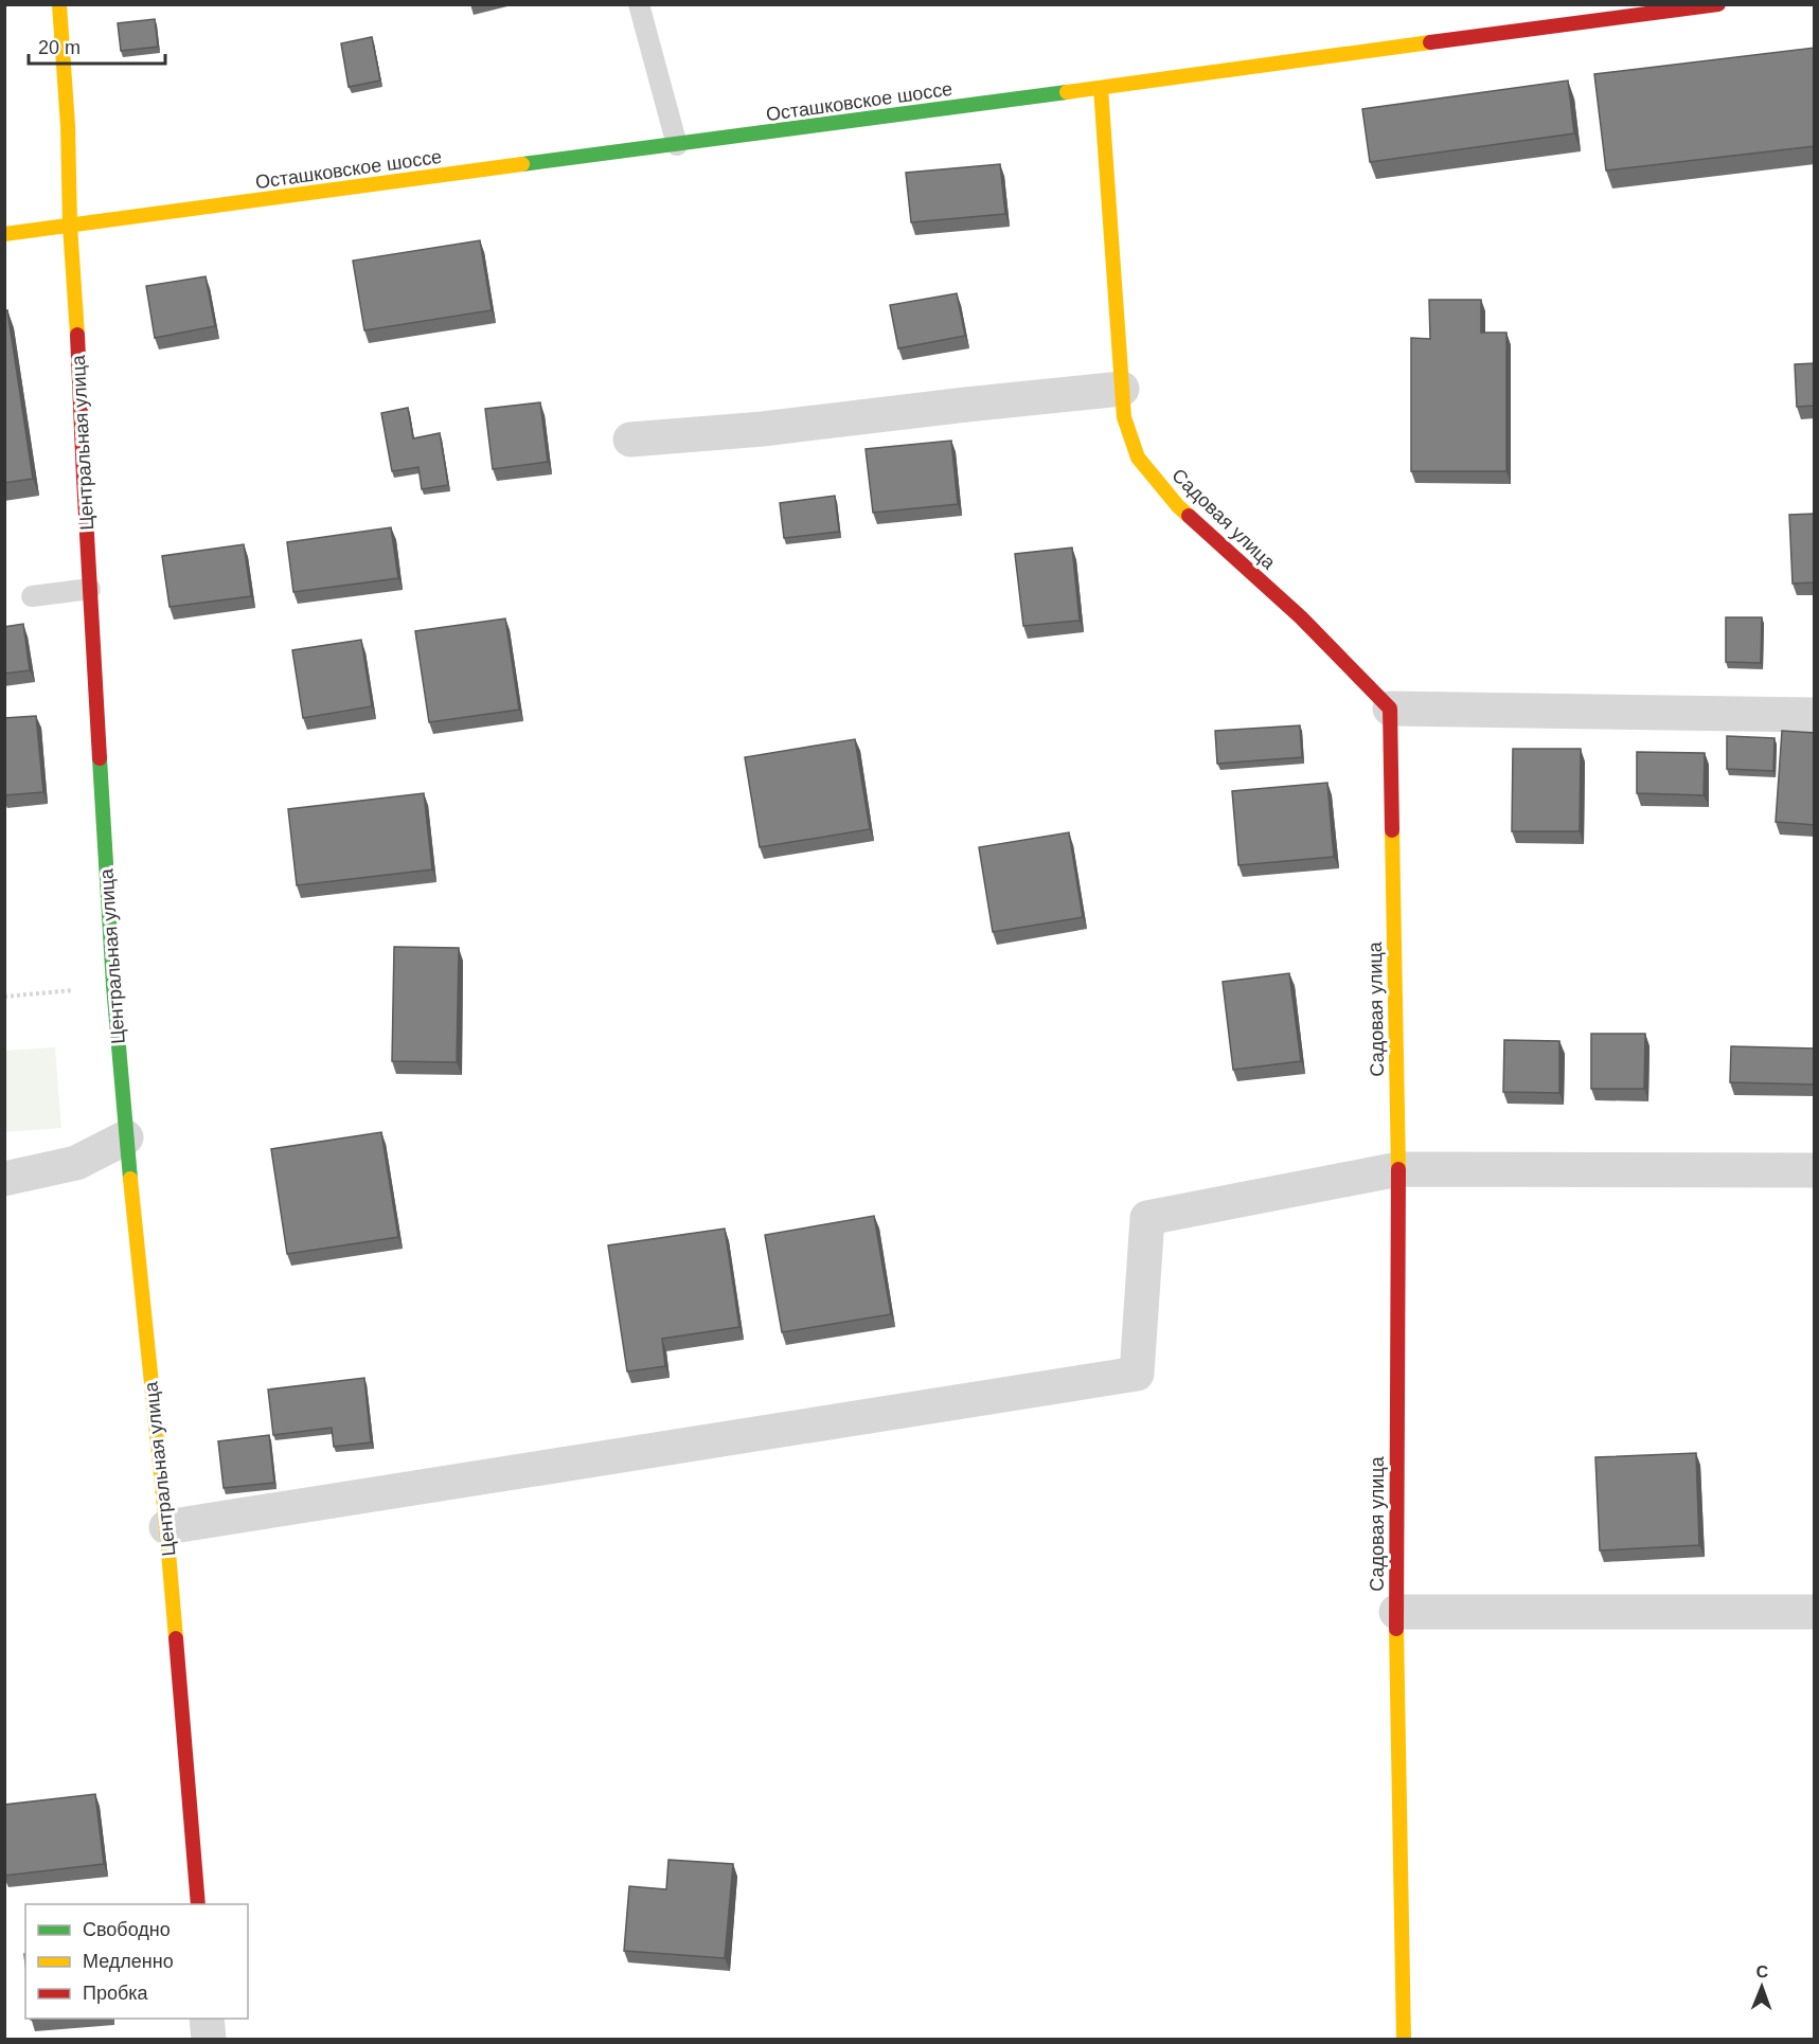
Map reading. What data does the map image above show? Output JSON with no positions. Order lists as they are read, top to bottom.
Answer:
{
  "streets": {
    "street": ["Осташковское шоссе", "Центральная улица", "Садовая улица"]
  },
  "crossings": [
    ["Осташковское шоссе", "Центральная улица"],
    ["Осташковское шоссе", "Садовая улица"]
  ],
  "legend": ["Свободно", "Медленно", "Пробка"],
  "scale_bar": "20 m",
  "north": "top"
}
